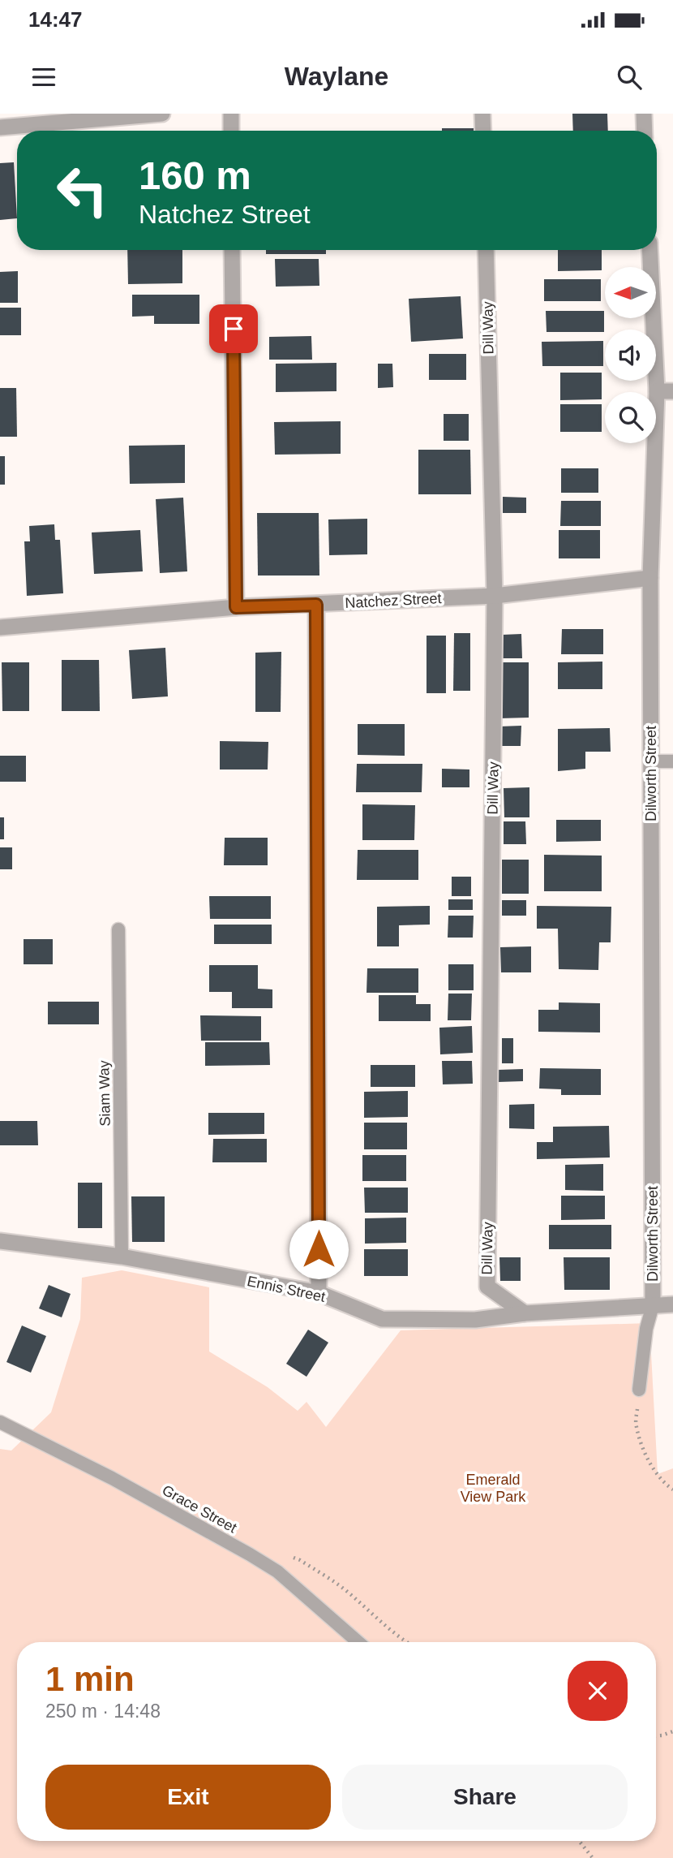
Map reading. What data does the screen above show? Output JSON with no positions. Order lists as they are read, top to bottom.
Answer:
{
  "streets": {
    "street": [
      "Dill Way",
      "Natchez Street",
      "Dilworth Street",
      "Ennis Street"
    ],
    "lane": ["Siam Way", "Grace Street"]
  },
  "crossings": [
    ["Dill Way", "Natchez Street"],
    ["Dill Way", "Ennis Street"],
    ["Natchez Street", "Dilworth Street"],
    ["Dilworth Street", "Ennis Street"],
    ["Siam Way", "Ennis Street"]
  ],
  "parks": ["Emerald View Park"],
  "north": "left",
  "page": {
    "status": "14:47",
    "header": "Waylane",
    "turn": ["160 m", "Natchez Street"],
    "heading": ["1 min", "250 m · 14:48"],
    "buttons": ["Exit", "Share"]
  }
}
